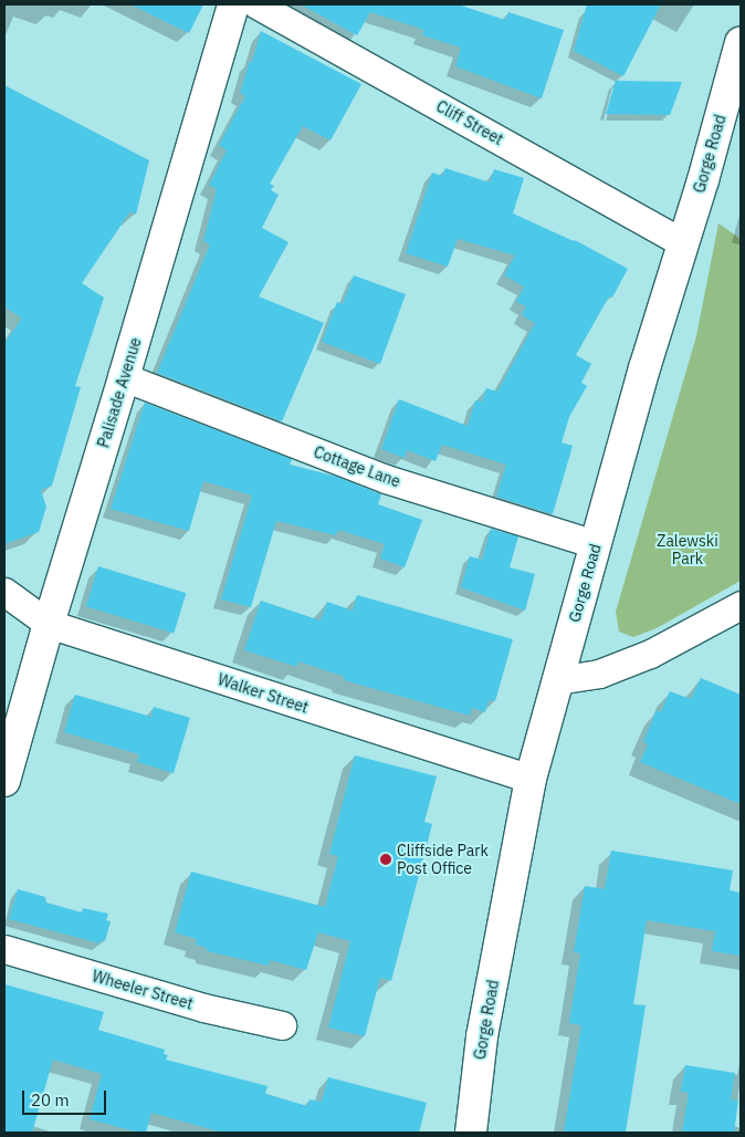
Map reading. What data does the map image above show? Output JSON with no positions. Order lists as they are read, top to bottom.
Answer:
{
  "streets": {
    "main road": ["Gorge Road", "Palisade Avenue"],
    "street": [
      "Cliff Street",
      "Cottage Lane",
      "Walker Street",
      "Wheeler Street"
    ]
  },
  "crossings": [
    ["Cliff Street", "Gorge Road"],
    ["Gorge Road", "Cottage Lane"],
    ["Gorge Road", "Walker Street"],
    ["Palisade Avenue", "Cottage Lane"],
    ["Palisade Avenue", "Walker Street"]
  ],
  "parks": ["Zalewski Park"],
  "places": ["Cliffside Park Post Office"],
  "scale_bar": "20 m"
}
